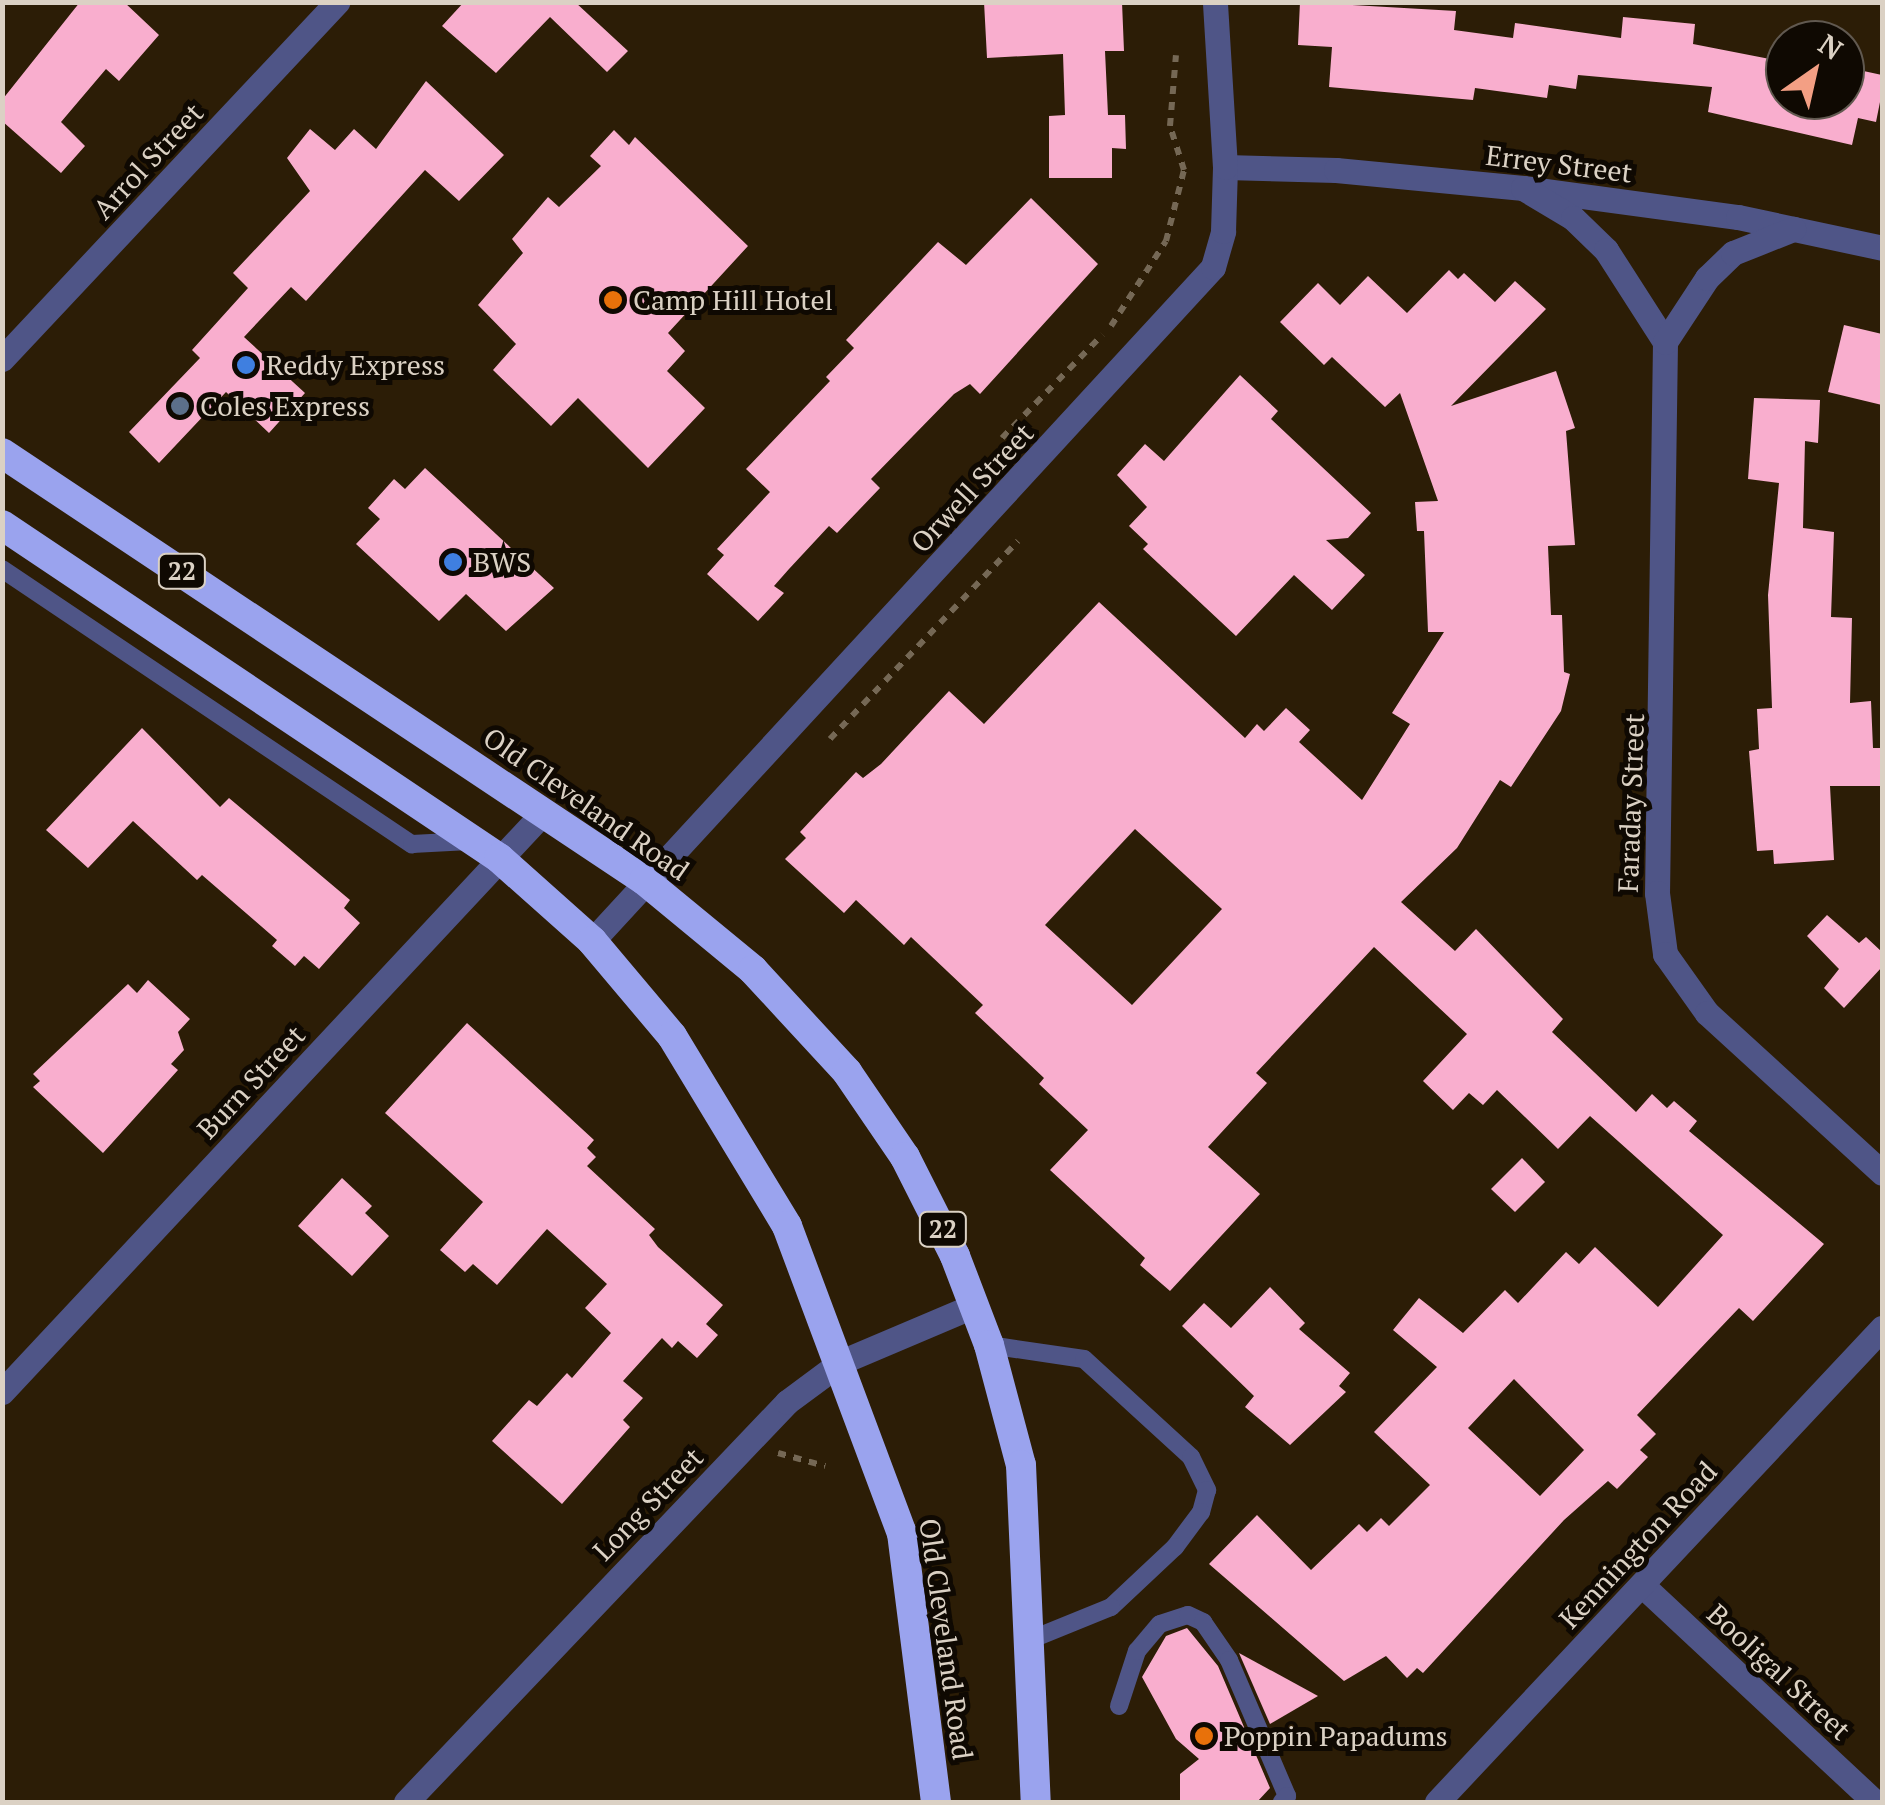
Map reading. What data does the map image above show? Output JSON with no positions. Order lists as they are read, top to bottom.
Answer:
{
  "streets": {
    "highway": ["22", "Old Cleveland Road"],
    "street": [
      "Arrol Street",
      "Errey Street",
      "Orwell Street",
      "Faraday Street",
      "Burn Street",
      "Long Street",
      "Kennington Road",
      "Booligal Street"
    ]
  },
  "crossings": [
    ["Errey Street", "Orwell Street"],
    ["Orwell Street", "Old Cleveland Road"],
    ["Old Cleveland Road", "Burn Street"],
    ["Old Cleveland Road", "Long Street"],
    ["Kennington Road", "Booligal Street"]
  ],
  "places": [
    "Camp Hill Hotel",
    "Reddy Express",
    "Coles Express",
    "BWS",
    "Poppin Papadums"
  ],
  "north": "top right"
}
